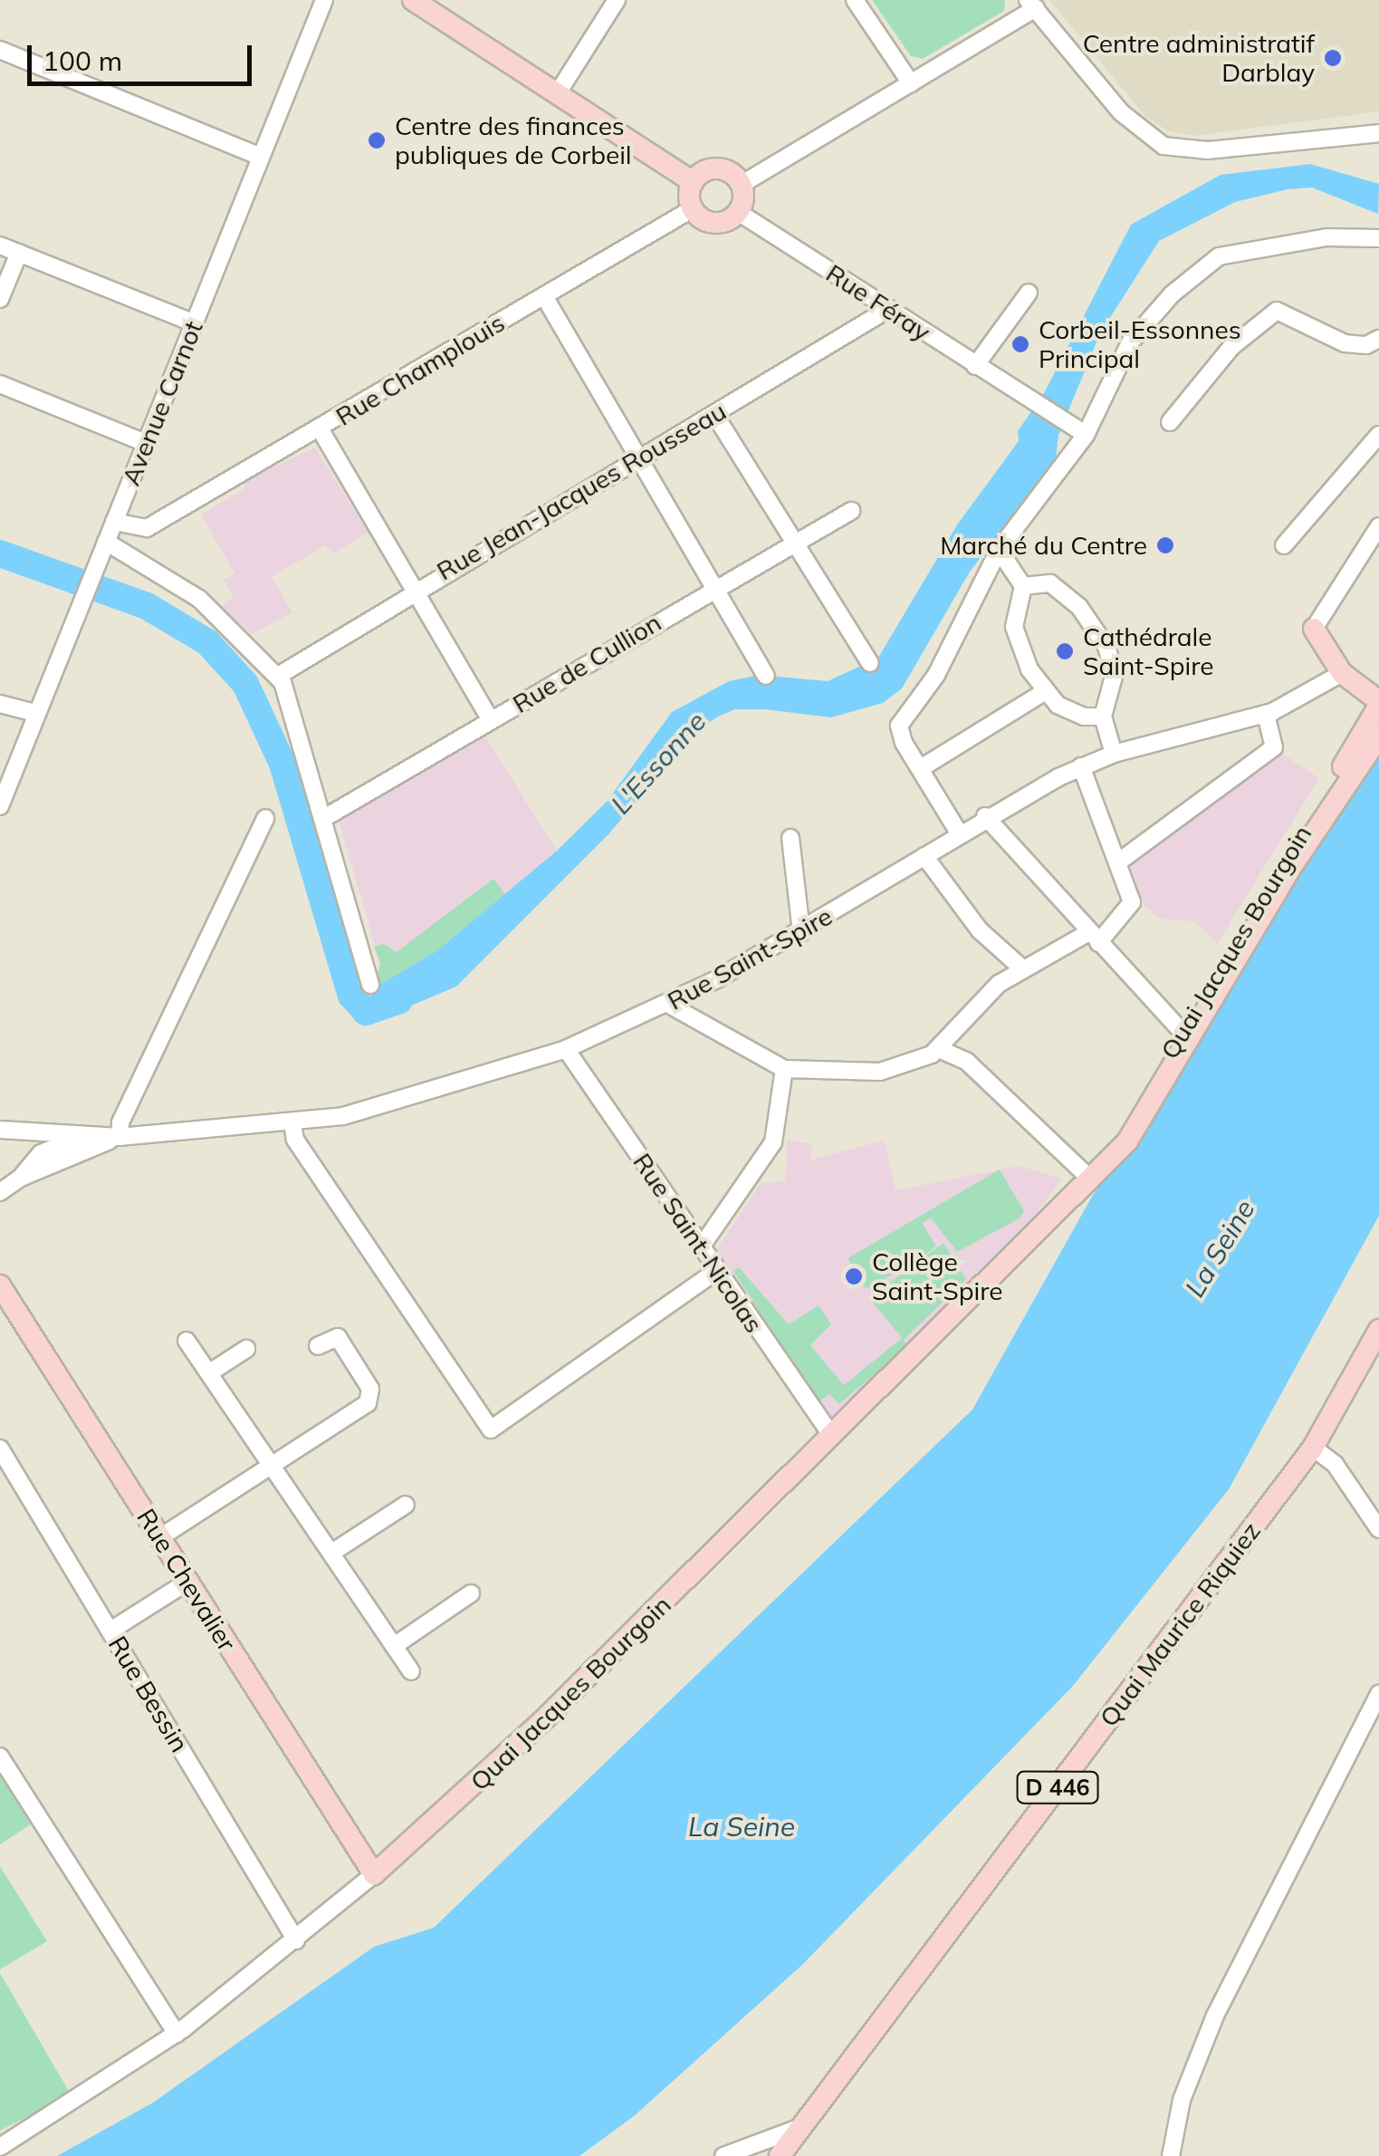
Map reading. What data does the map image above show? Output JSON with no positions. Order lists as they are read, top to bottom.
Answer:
{
  "streets": {
    "main road": [
      "Quai Jacques Bourgoin",
      "Rue Chevalier",
      "Quai Maurice Riquiez",
      "D 446"
    ],
    "street": [
      "Rue Féray",
      "Rue Champlouis",
      "Avenue Carnot",
      "Rue Jean-Jacques Rousseau",
      "Rue de Cullion",
      "Rue Saint-Spire",
      "Rue Saint-Nicolas",
      "Rue Bessin"
    ]
  },
  "crossings": [
    ["Rue Féray", "Rue Champlouis"],
    ["Rue Féray", "Rue Jean-Jacques Rousseau"],
    ["Rue Champlouis", "Avenue Carnot"],
    ["Quai Jacques Bourgoin", "Rue Saint-Nicolas"],
    ["Quai Jacques Bourgoin", "Rue Chevalier"],
    ["Quai Jacques Bourgoin", "Rue Bessin"],
    ["Rue Saint-Spire", "Rue Saint-Nicolas"],
    ["Quai Maurice Riquiez", "D 446"]
  ],
  "water": ["L'Essonne", "La Seine"],
  "places": [
    "Centre administratif Darblay",
    "Centre des finances publiques de Corbeil",
    "Corbeil-Essonnes Principal",
    "Marché du Centre",
    "Cathédrale Saint-Spire",
    "Collège Saint-Spire"
  ],
  "scale_bar": "100 m"
}
